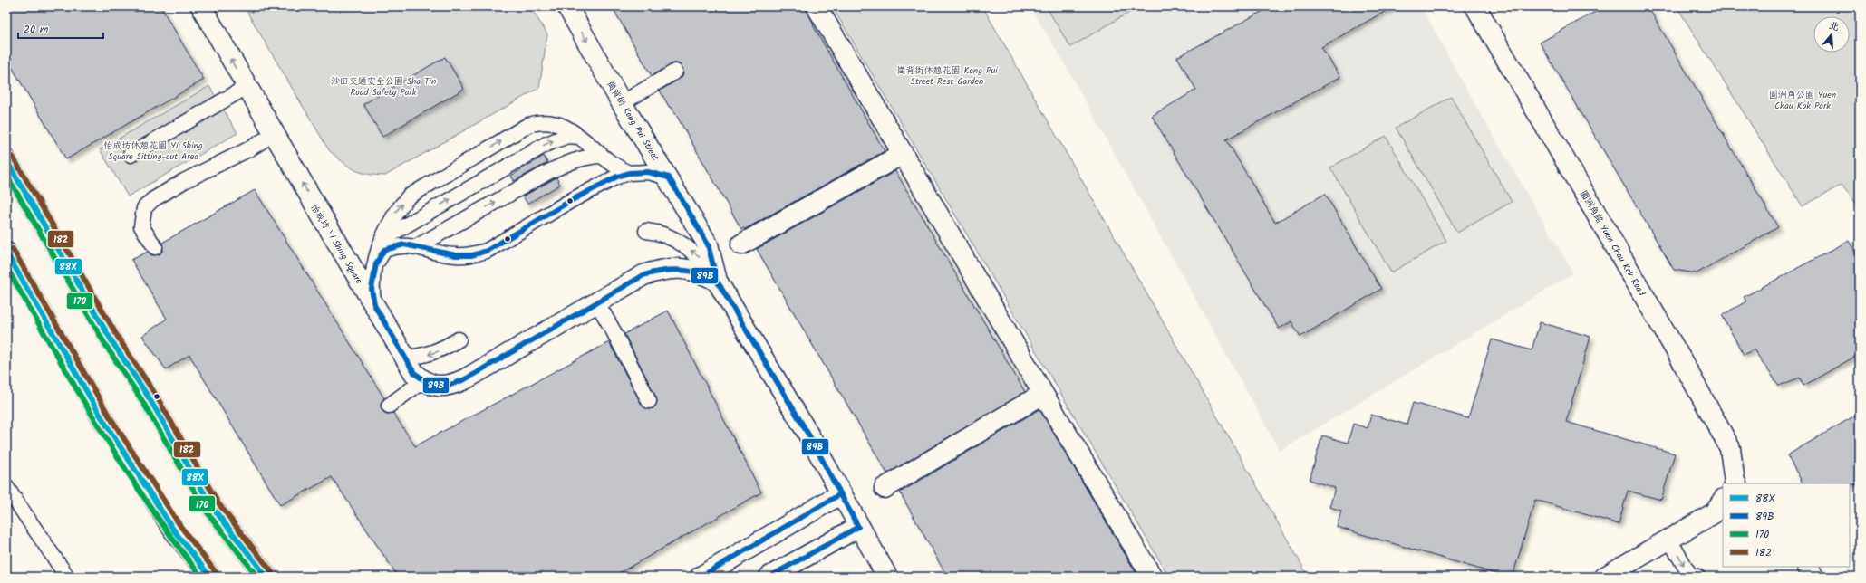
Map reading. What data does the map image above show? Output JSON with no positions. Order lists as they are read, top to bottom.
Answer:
{
  "streets": {
    "street": ["崗背街 Kong Pui Street", "圓洲角路 Yuen Chau Kok Road", "怡成坊 Yi Shing Square"]
  },
  "one_way": ["怡成坊 Yi Shing Square"],
  "parks": [
    "崗背街休憩花園 Kong Pui Street Rest Garden",
    "沙田交通安全公園 Sha Tin Road Safety Park",
    "圓洲角公園 Yuen Chau Kok Park",
    "怡成坊休憩花園 Yi Shing Square Sitting-out Area"
  ],
  "lines": [
    "transit line 182",
    "transit line 88X",
    "transit line 89B",
    "transit line 170"
  ],
  "legend": [
    "88X",
    "89B",
    "170",
    "182"
  ],
  "scale_bar": "20 m",
  "north": "top"
}
